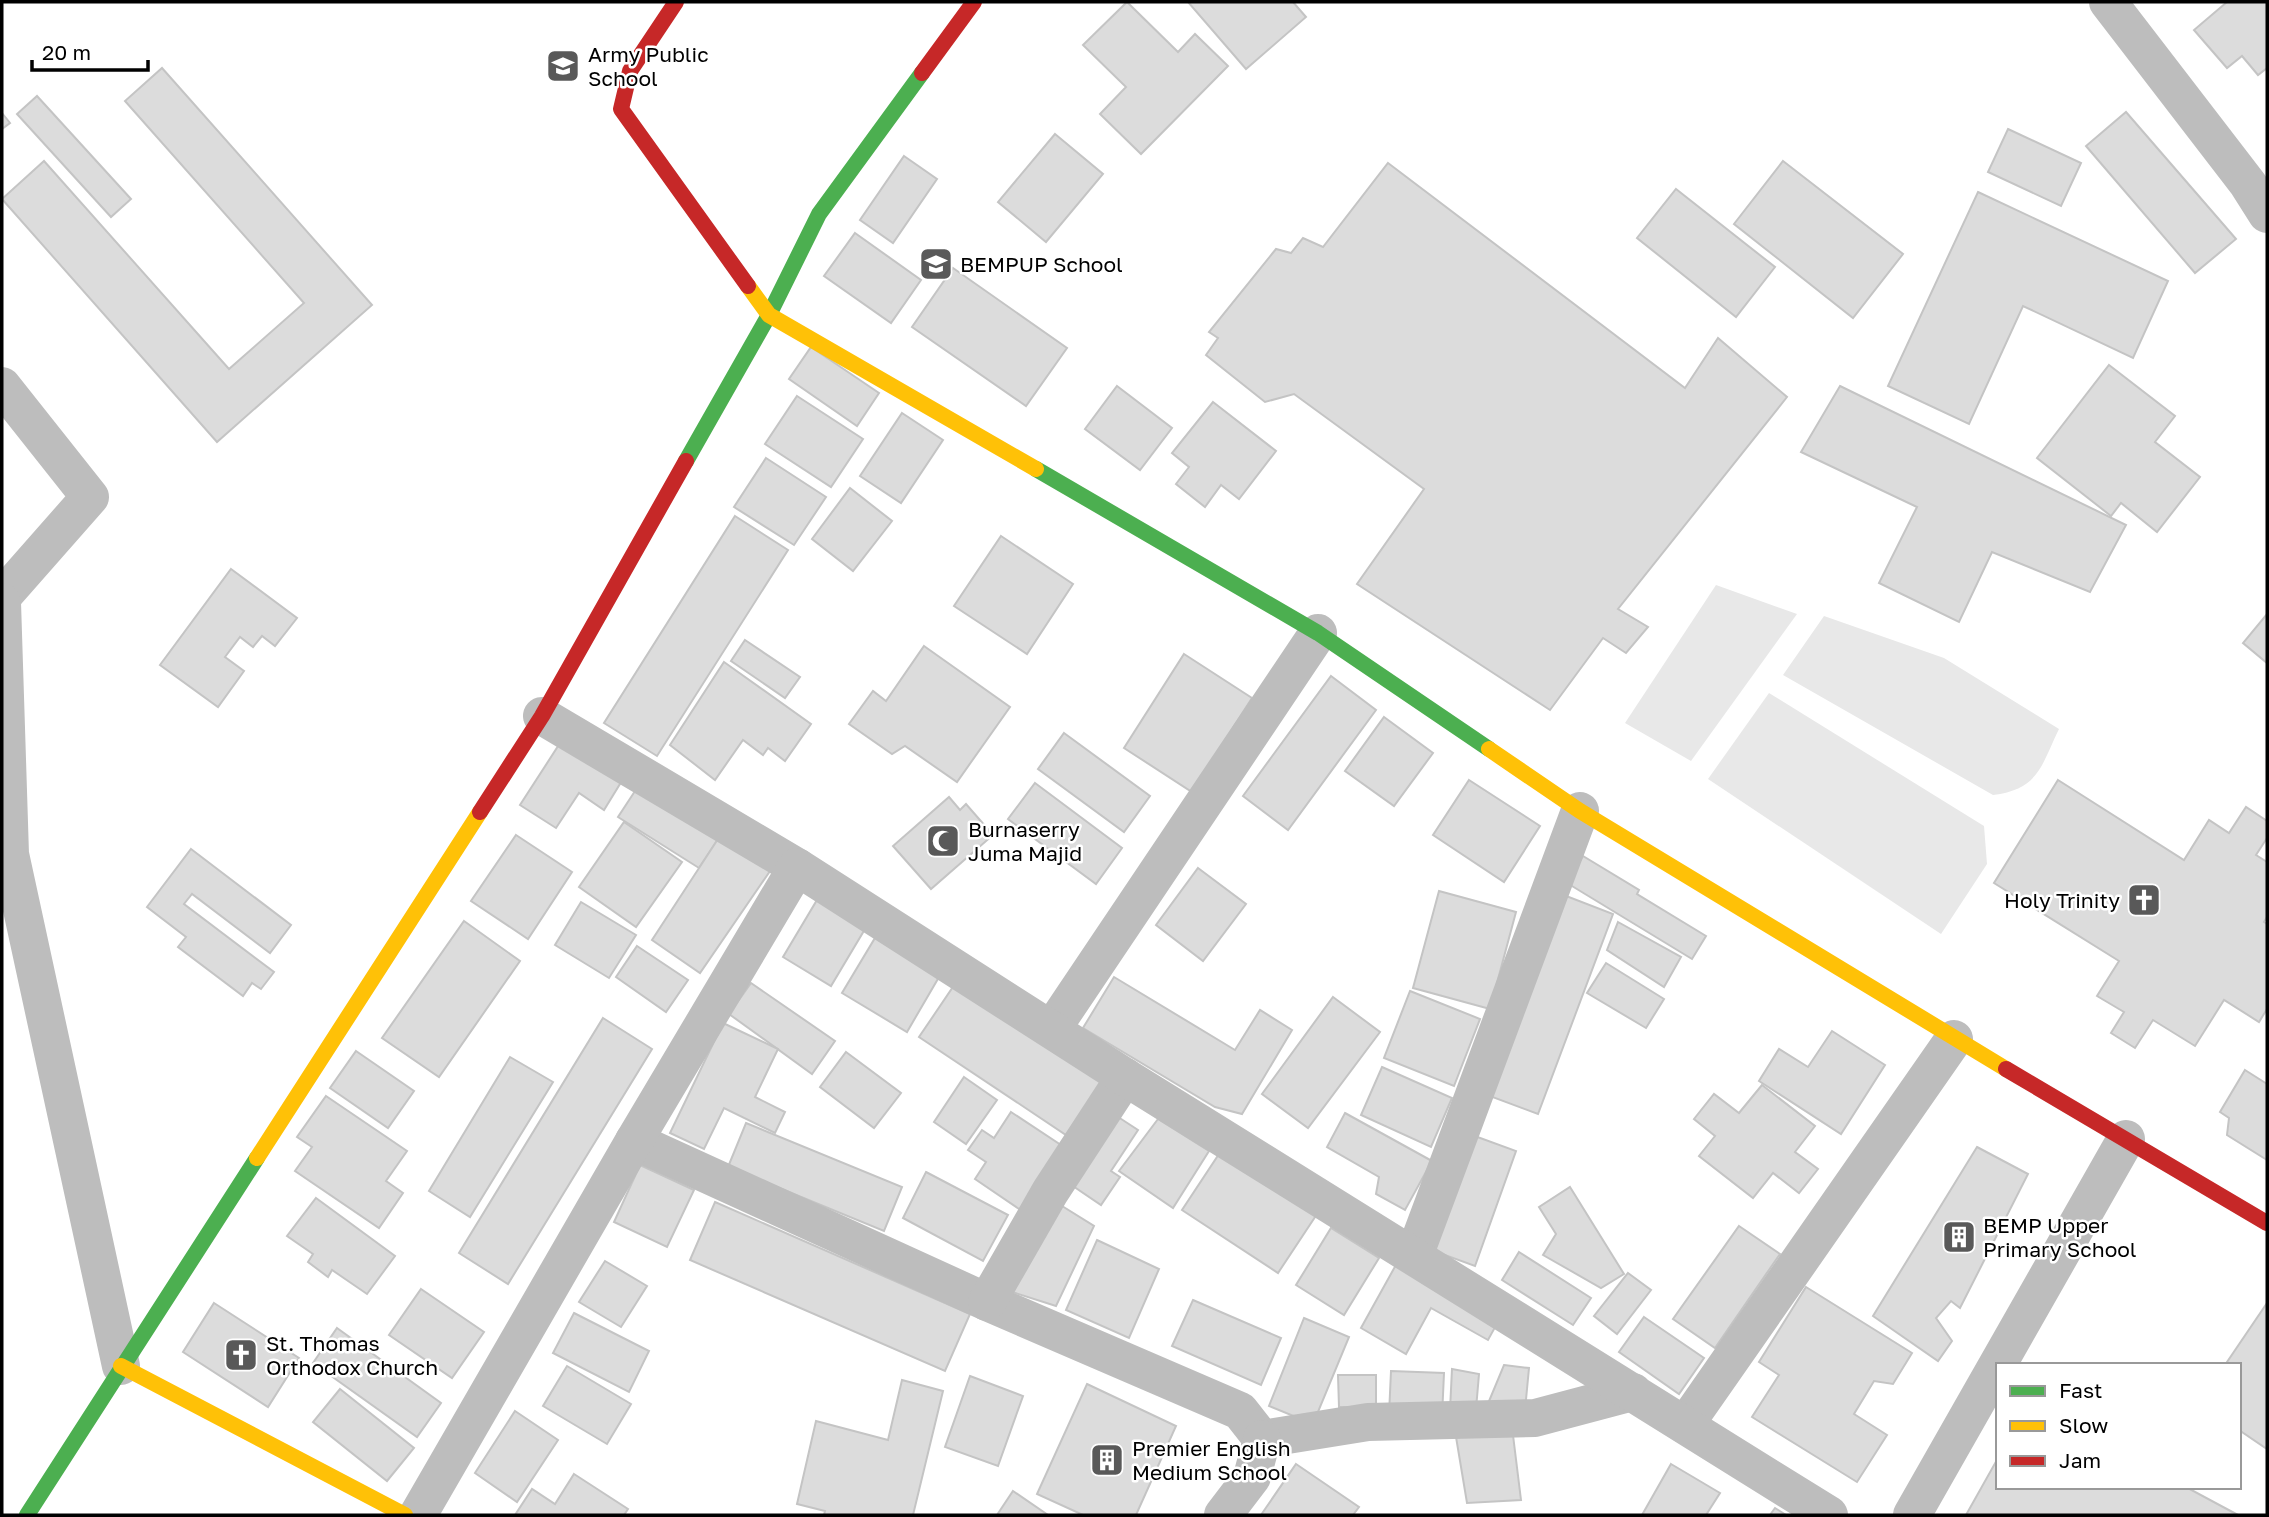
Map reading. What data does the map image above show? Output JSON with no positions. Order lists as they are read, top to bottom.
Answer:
{
  "places": {
    "school or university": ["Army Public School", "BEMPUP School"],
    "mosque": ["Burnaserry Juma Majid"],
    "church": ["Holy Trinity", "St. Thomas Orthodox Church"],
    "building": ["BEMP Upper Primary School", "Premier English Medium School"]
  },
  "legend": ["Fast", "Slow", "Jam"],
  "scale_bar": "20 m"
}
